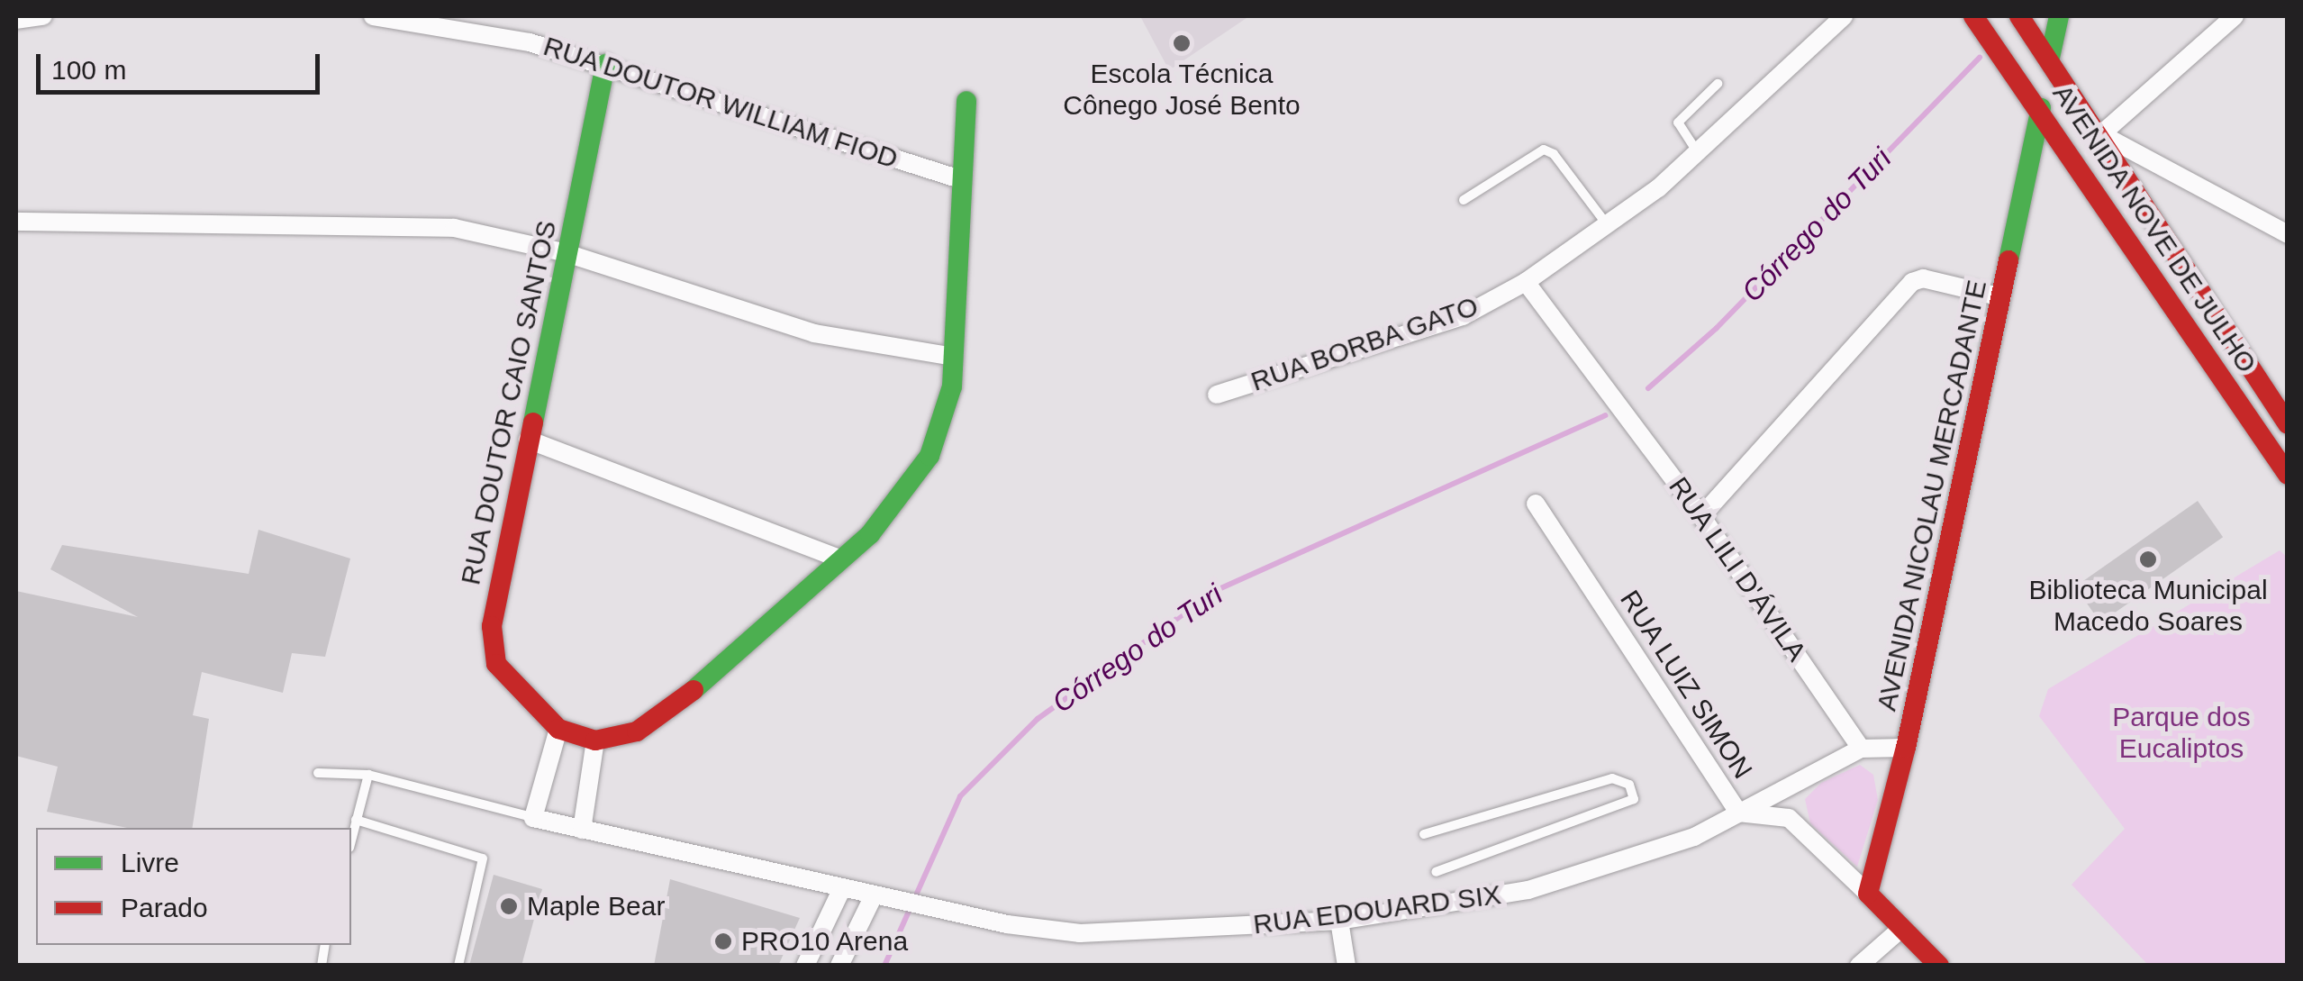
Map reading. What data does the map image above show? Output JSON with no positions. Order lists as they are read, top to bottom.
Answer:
{
  "streets": {
    "main road": ["AVENIDA NOVE DE JULHO", "RUA DOUTOR CAIO SANTOS", "AVENIDA NICOLAU MERCADANTE"],
    "street": [
      "RUA DOUTOR WILLIAM FIOD",
      "RUA BORBA GATO",
      "RUA LILI D'ÁVILA",
      "RUA LUIZ SIMON",
      "RUA EDOUARD SIX"
    ]
  },
  "crossings": [
    ["RUA DOUTOR WILLIAM FIOD", "RUA DOUTOR CAIO SANTOS"],
    ["AVENIDA NOVE DE JULHO", "AVENIDA NICOLAU MERCADANTE"],
    ["RUA BORBA GATO", "RUA LILI D'ÁVILA"],
    ["RUA LILI D'ÁVILA", "RUA EDOUARD SIX"],
    ["RUA LUIZ SIMON", "RUA EDOUARD SIX"]
  ],
  "water": ["Córrego do Turi"],
  "parks": ["Parque dos Eucaliptos"],
  "places": [
    "Escola Técnica Cônego José Bento",
    "Biblioteca Municipal Macedo Soares",
    "Maple Bear",
    "PRO10 Arena"
  ],
  "legend": ["Livre", "Parado"],
  "scale_bar": "100 m"
}
